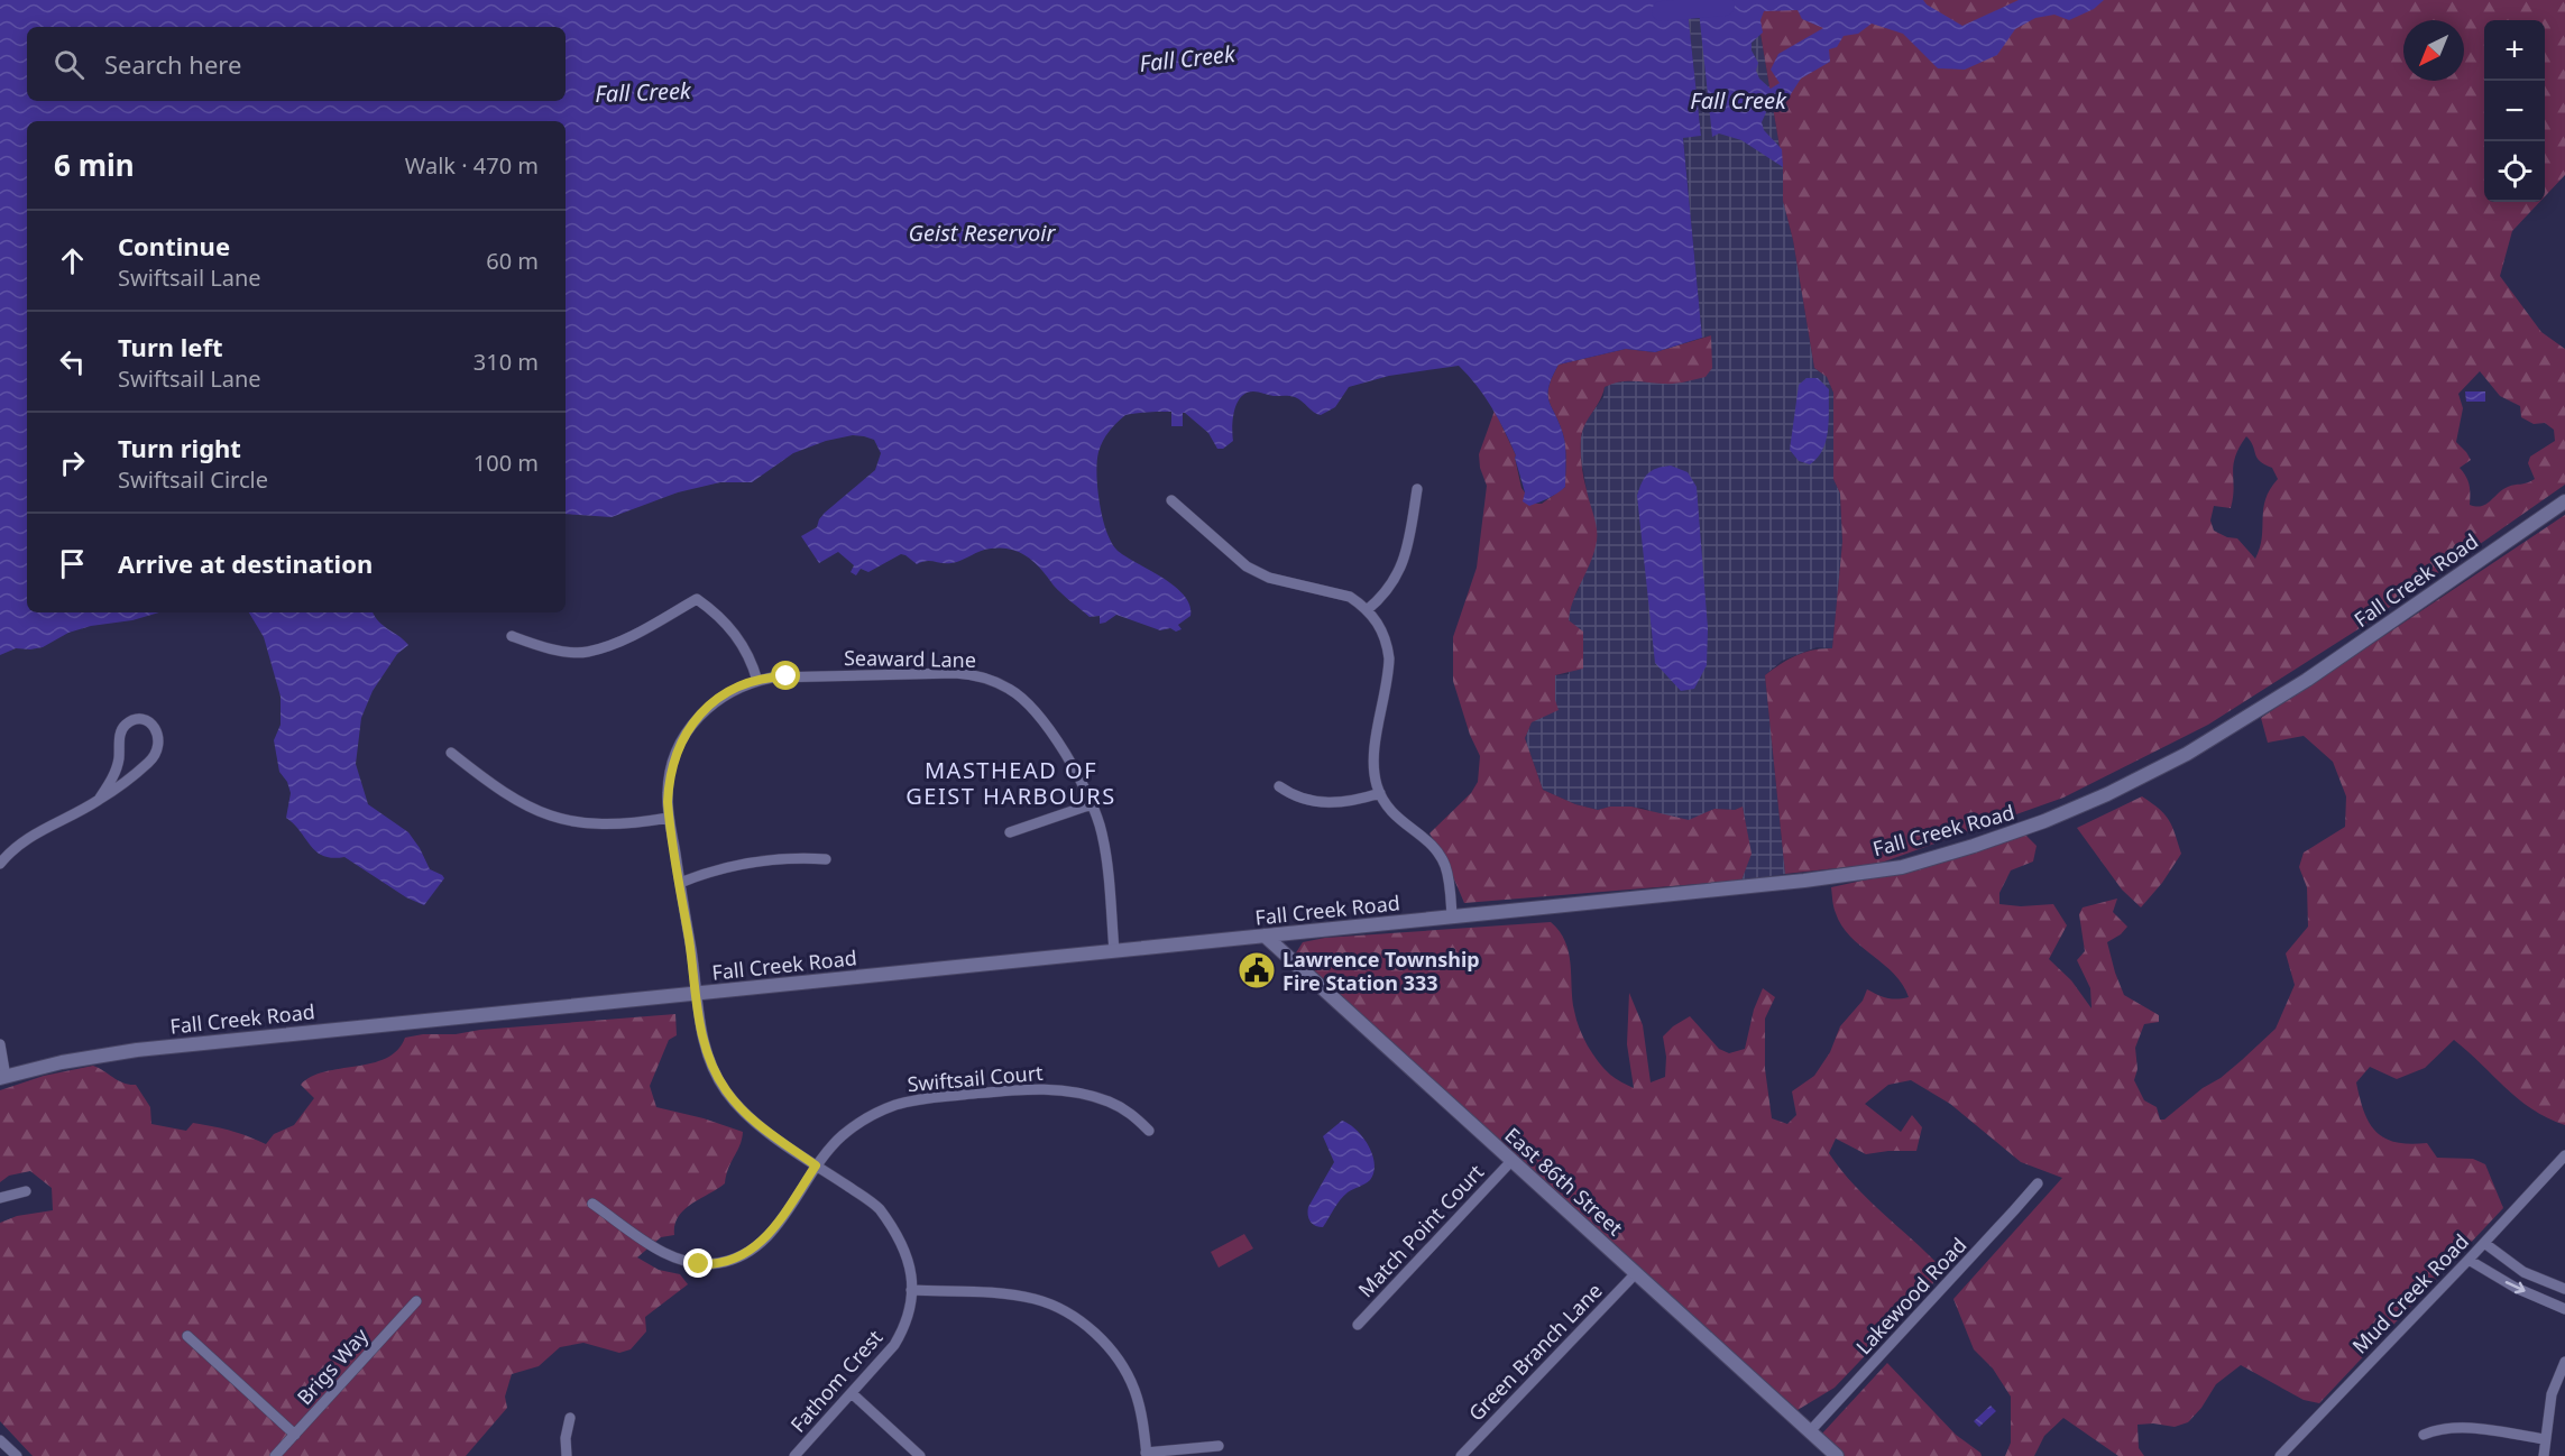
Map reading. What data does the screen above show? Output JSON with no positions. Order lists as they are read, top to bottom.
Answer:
{
  "streets": {
    "main road": ["Fall Creek Road", "East 86th Street"],
    "street": [
      "Seaward Lane",
      "Swiftsail Court",
      "Match Point Court",
      "Mud Creek Road",
      "Lakewood Road",
      "Green Branch Lane",
      "Brigs Way",
      "Fathom Crest"
    ]
  },
  "crossings": [
    ["Fall Creek Road", "Seaward Lane"],
    ["Fall Creek Road", "East 86th Street"],
    ["Fall Creek Road", "Fathom Crest"],
    ["Seaward Lane", "Fathom Crest"],
    ["Swiftsail Court", "Fathom Crest"],
    ["East 86th Street", "Match Point Court"],
    ["East 86th Street", "Lakewood Road"],
    ["East 86th Street", "Green Branch Lane"]
  ],
  "districts": ["MASTHEAD OF GEIST HARBOURS"],
  "water": ["Fall Creek", "Geist Reservoir"],
  "places": {
    "public building": ["Lawrence Township Fire Station 333"]
  },
  "north": "bottom left",
  "page": {
    "map_buttons": ["+", "−"],
    "search": "Search here",
    "heading": ["6 min", "Walk · 470 m"],
    "list": [
      ["Continue", "Swiftsail Lane", "60 m"],
      ["Turn left", "Swiftsail Lane", "310 m"],
      ["Turn right", "Swiftsail Circle", "100 m"],
      "Arrive at destination"
    ]
  }
}
